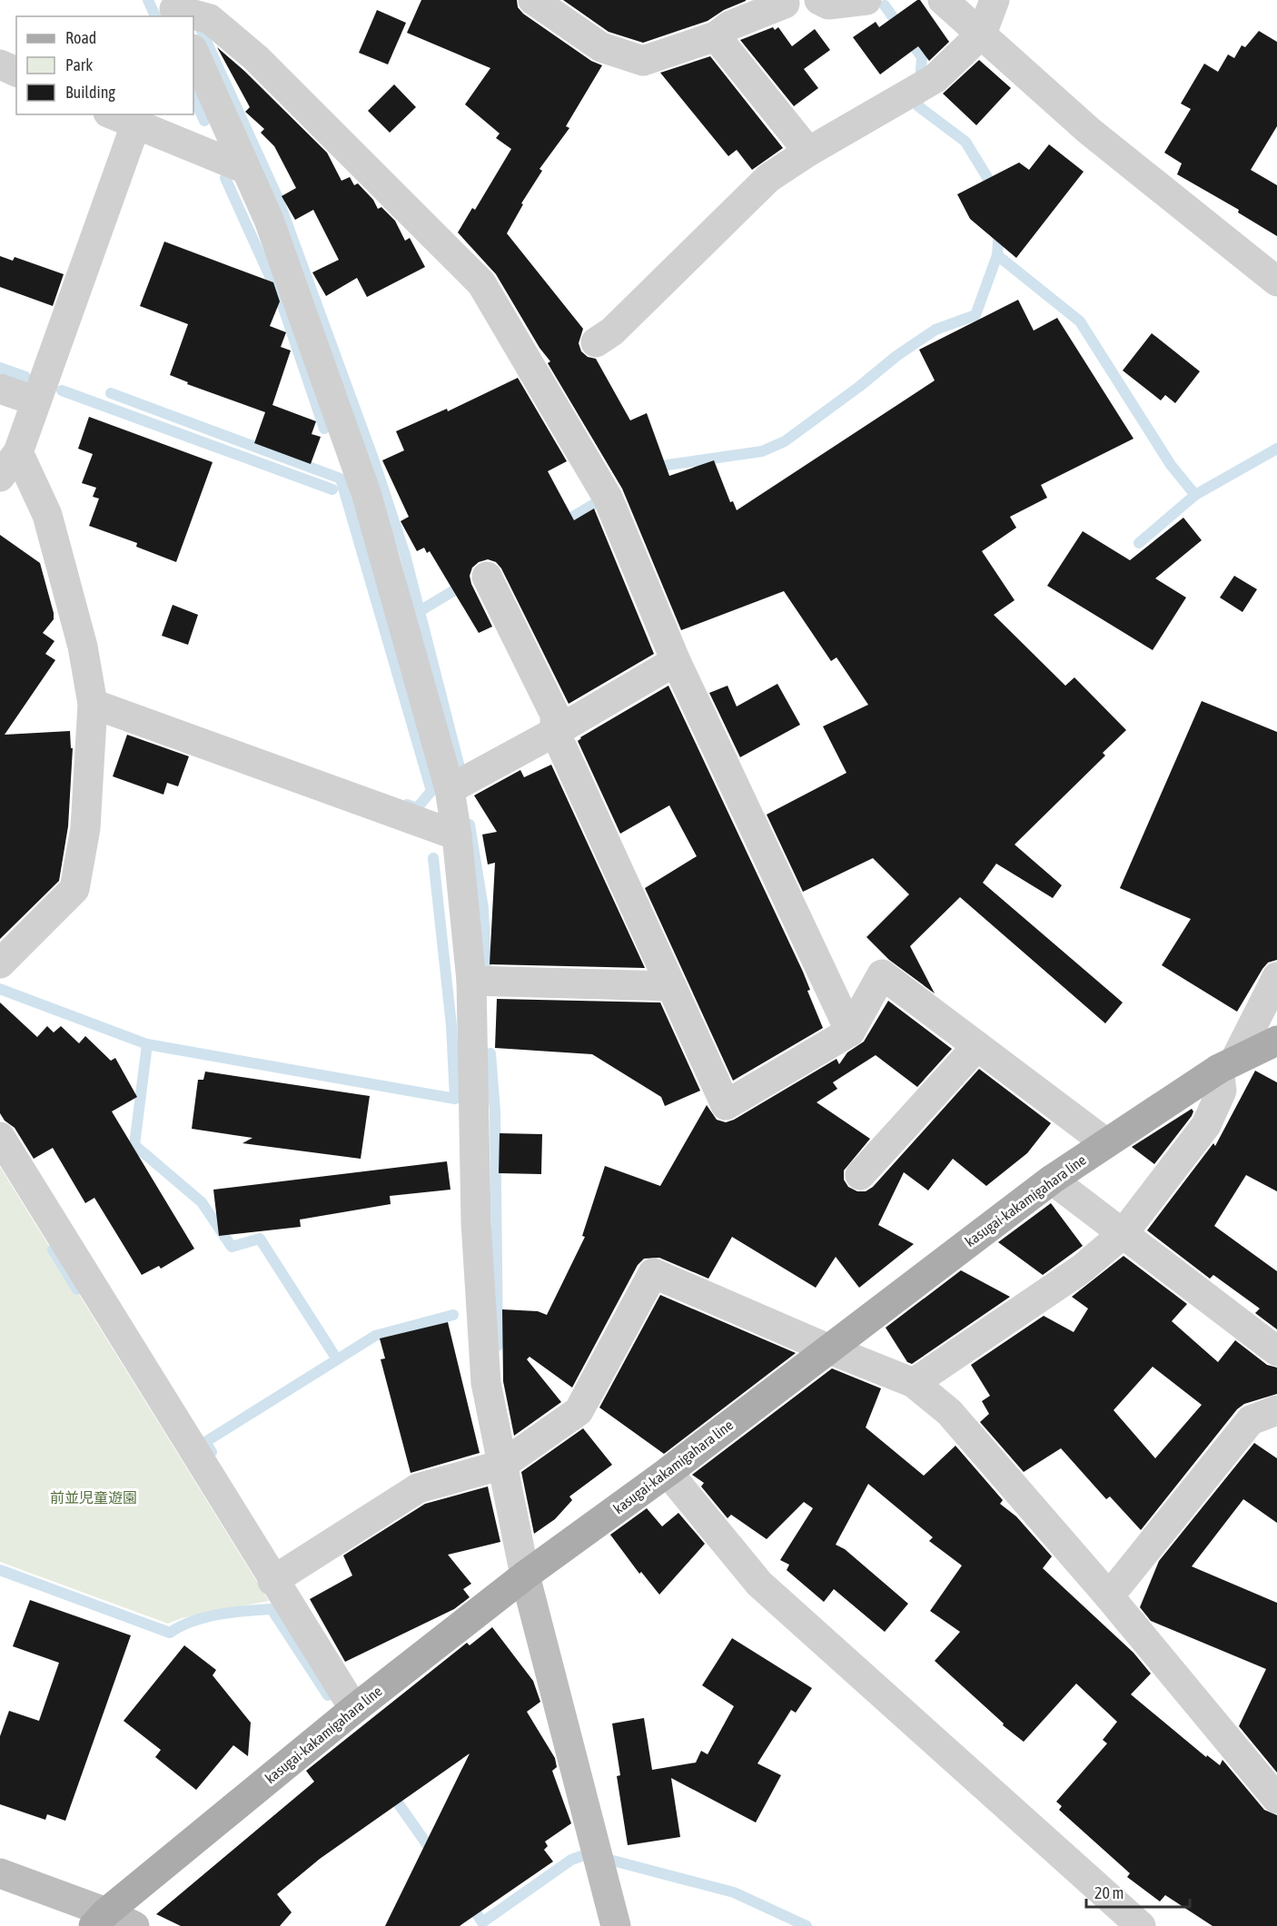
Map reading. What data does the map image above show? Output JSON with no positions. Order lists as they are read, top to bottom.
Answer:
{
  "streets": {
    "main road": ["kasugai-kakamigahara line"]
  },
  "parks": ["前並児童遊園"],
  "legend": ["Road", "Park", "Building"],
  "scale_bar": "20 m"
}
